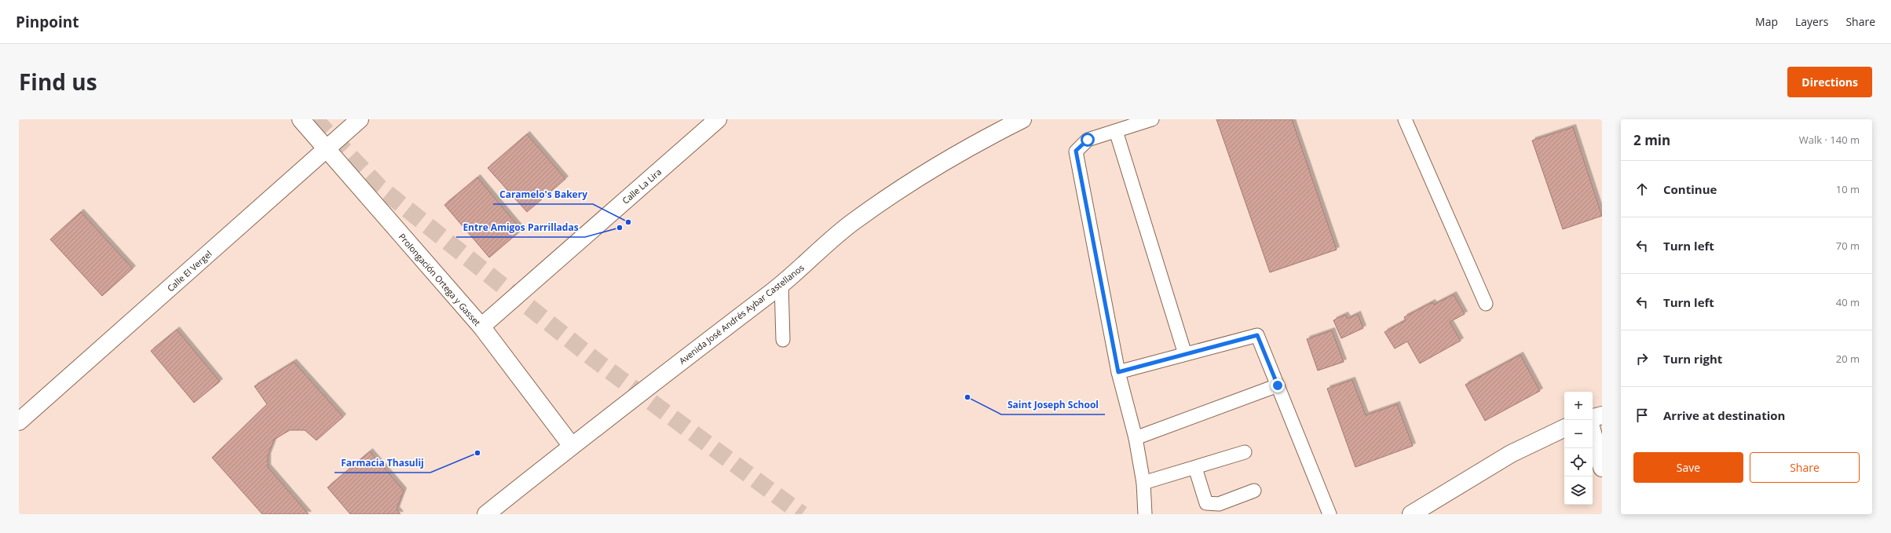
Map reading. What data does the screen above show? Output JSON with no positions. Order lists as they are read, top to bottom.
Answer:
{
  "streets": {
    "street": [
      "Calle La Lira",
      "Calle El Vergel",
      "Prolongación Ortega y Gasset",
      "Avenida José Andrés Aybar Castellanos"
    ]
  },
  "crossings": [
    ["Calle La Lira", "Prolongación Ortega y Gasset"],
    ["Calle El Vergel", "Prolongación Ortega y Gasset"],
    ["Prolongación Ortega y Gasset", "Avenida José Andrés Aybar Castellanos"]
  ],
  "places": [
    "Caramelo's Bakery",
    "Entre Amigos Parrilladas",
    "Saint Joseph School",
    "Farmacia Thasulij"
  ],
  "page": {
    "header": "Pinpoint",
    "nav": ["Map", "Layers", "Share"],
    "title": "Find us",
    "buttons": [
      "Directions",
      ["Save", "Share"]
    ],
    "heading": ["2 min", "Walk · 140 m"],
    "list": [
      ["Continue", "10 m"],
      ["Turn left", "70 m"],
      ["Turn left", "40 m"],
      ["Turn right", "20 m"],
      "Arrive at destination"
    ],
    "map_buttons": ["+", "−"]
  }
}
